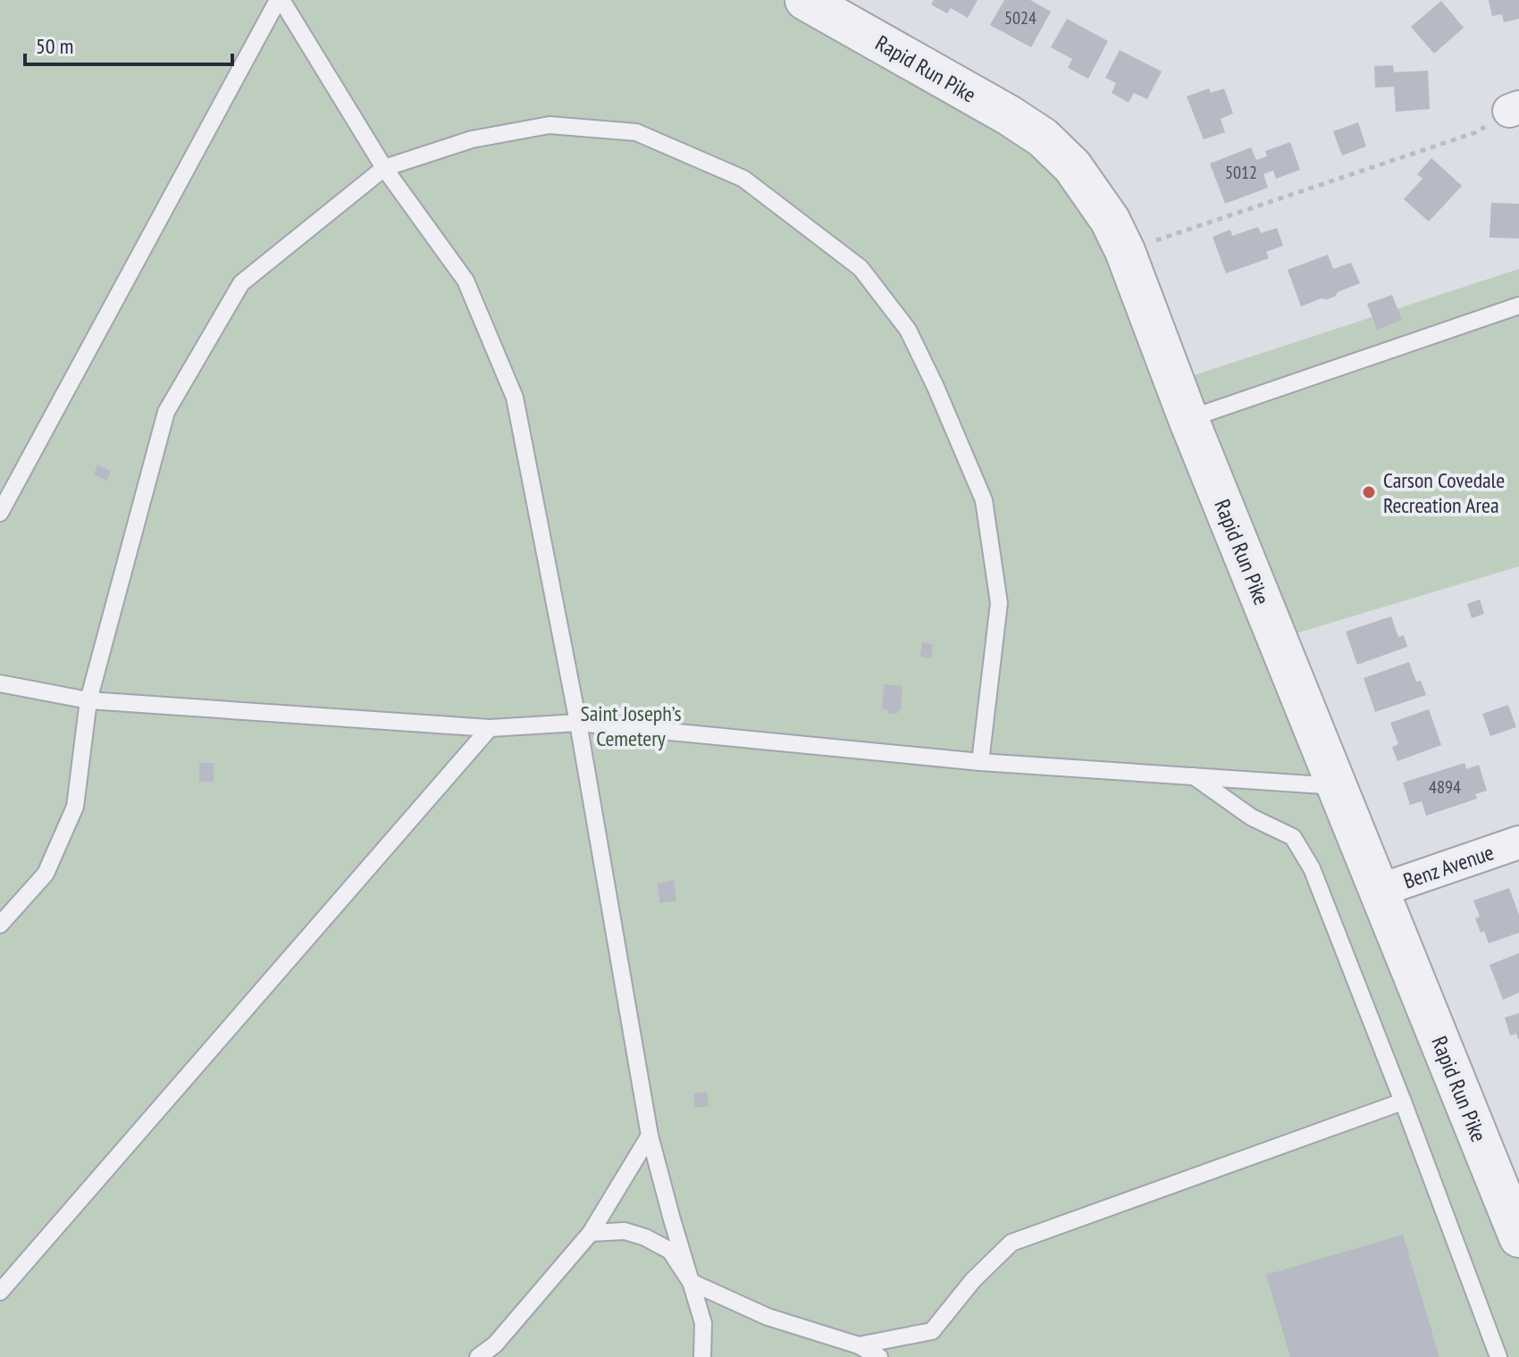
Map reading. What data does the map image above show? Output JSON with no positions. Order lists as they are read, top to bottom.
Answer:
{
  "streets": {
    "street": ["Rapid Run Pike", "Benz Avenue"]
  },
  "crossings": [
    ["Rapid Run Pike", "Benz Avenue"]
  ],
  "parks": ["Saint Joseph’s Cemetery"],
  "places": ["Carson Covedale Recreation Area"],
  "house_numbers": ["5024", "5012", "4894"],
  "scale_bar": "50 m"
}
